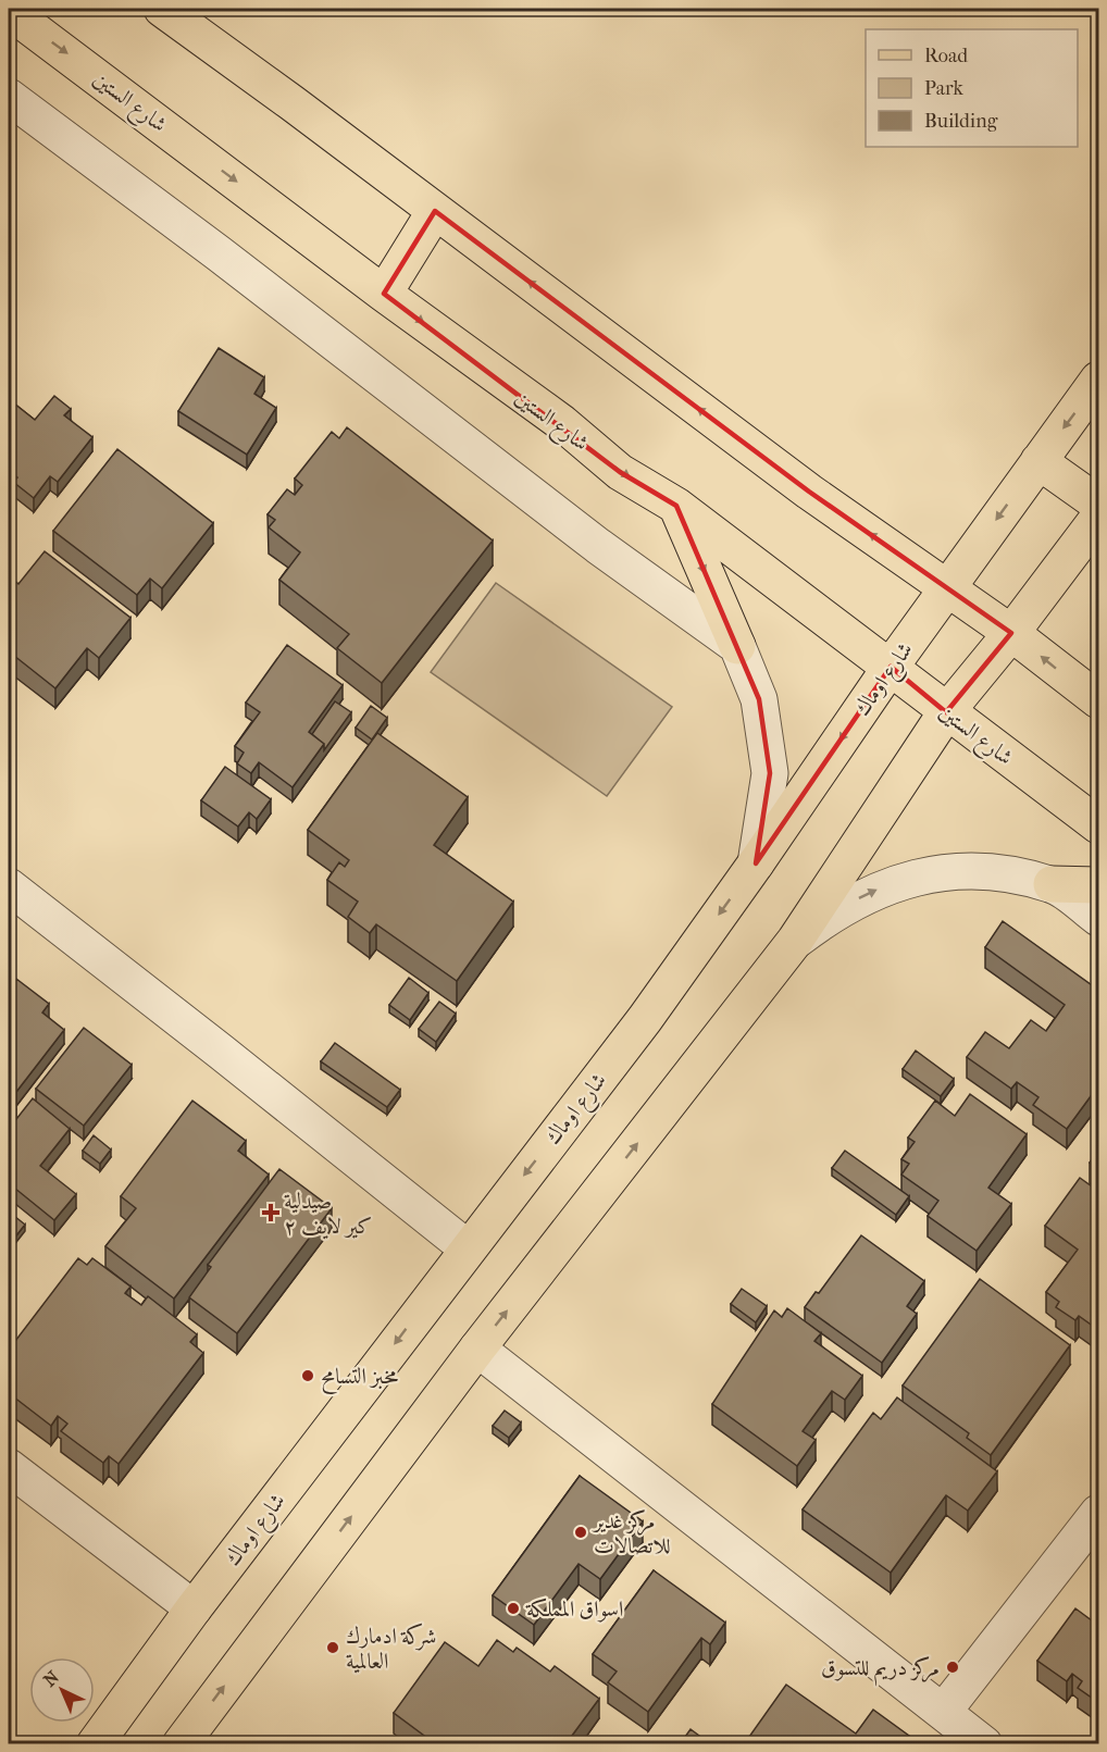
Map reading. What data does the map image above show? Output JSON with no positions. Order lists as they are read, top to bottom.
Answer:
{
  "streets": {
    "main road": ["شارع الستين", "شارع اوماك"]
  },
  "crossings": [
    ["شارع الستين", "شارع اوماك"]
  ],
  "places": {
    "health": ["صيدلية كير لايف ٢"],
    "other": [
      "مخبز التسامح",
      "مركز غدير للاتصالات",
      "اسواق المملكة",
      "شركة ادمارك العالمية",
      "مركز دريم للتسوق"
    ]
  },
  "legend": ["Road", "Park", "Building"],
  "north": "top left"
}
